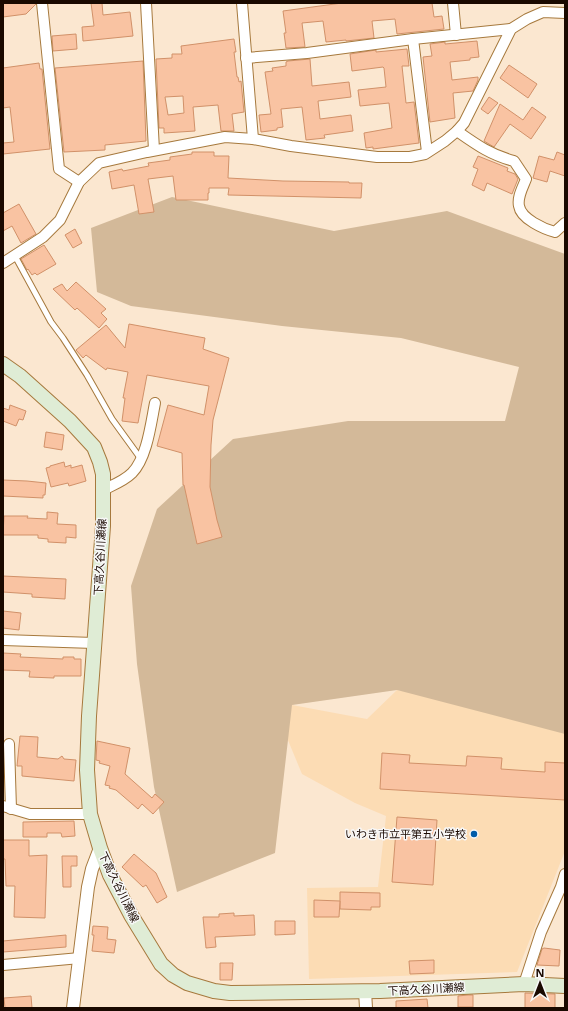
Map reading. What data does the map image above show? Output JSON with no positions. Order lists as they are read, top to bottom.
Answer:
{
  "streets": {
    "main road": ["下高久谷川瀬線"]
  },
  "places": ["いわき市立平第五小学校"],
  "north": "top"
}
